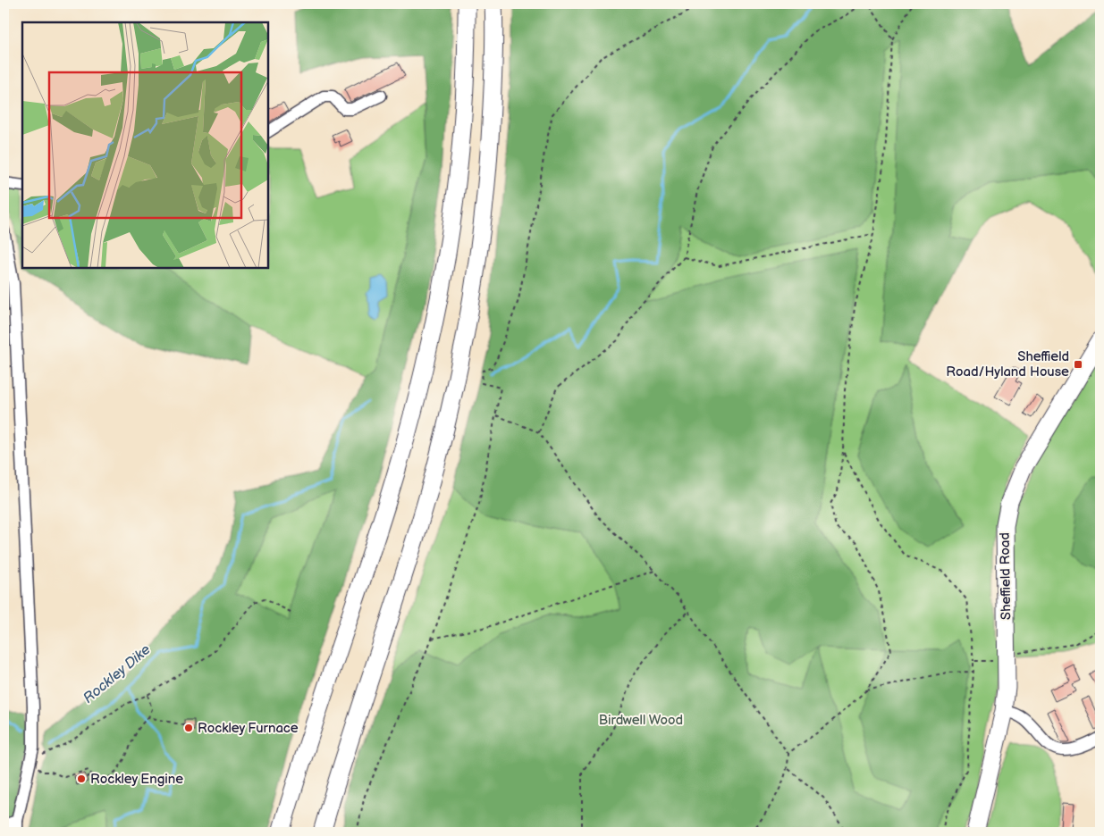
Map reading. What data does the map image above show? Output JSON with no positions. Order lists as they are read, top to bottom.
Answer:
{
  "streets": {
    "highway": ["Sheffield Road"]
  },
  "water": ["Rockley Dike"],
  "parks": ["Birdwell Wood"],
  "places": {
    "transit": ["Sheffield Road/Hyland House"],
    "other": ["Rockley Furnace", "Rockley Engine"]
  }
}
